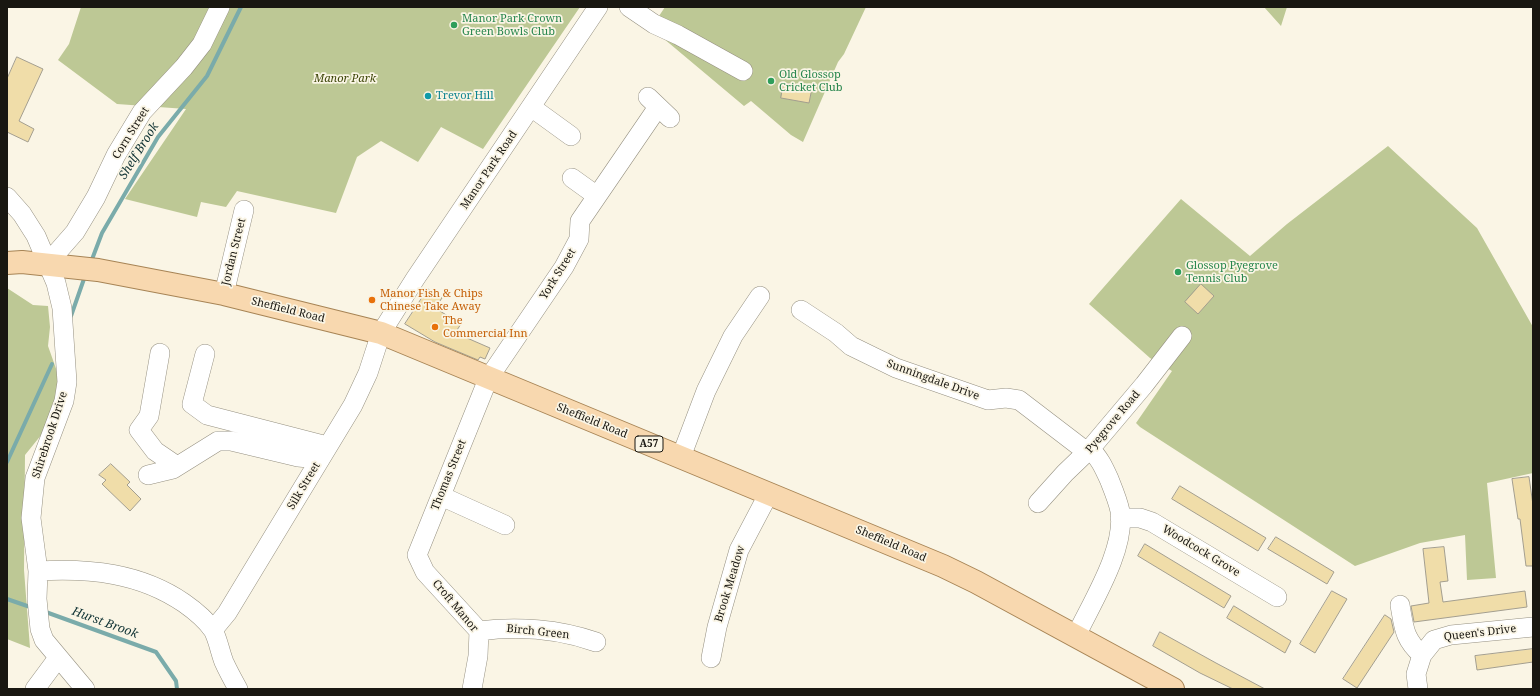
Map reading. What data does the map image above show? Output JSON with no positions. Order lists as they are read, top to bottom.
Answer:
{
  "streets": {
    "main road": ["Sheffield Road", "A57"],
    "street": [
      "Corn Street",
      "Manor Park Road",
      "Jordan Street",
      "York Street",
      "Sunningdale Drive",
      "Pyegrove Road",
      "Shirebrook Drive",
      "Thomas Street",
      "Silk Street",
      "Woodcock Grove",
      "Brook Meadow",
      "Croft Manor",
      "Birch Green",
      "Queen's Drive"
    ]
  },
  "crossings": [
    ["Corn Street", "Sheffield Road"],
    ["Corn Street", "Shirebrook Drive"],
    ["Corn Street", "A57"],
    ["Manor Park Road", "Sheffield Road"],
    ["Manor Park Road", "Silk Street"],
    ["Jordan Street", "Sheffield Road"],
    ["York Street", "Sheffield Road"],
    ["York Street", "Thomas Street"],
    ["Sheffield Road", "Shirebrook Drive"],
    ["Sheffield Road", "A57"],
    ["Sheffield Road", "Thomas Street"],
    ["Sheffield Road", "Silk Street"],
    ["Sheffield Road", "Brook Meadow"],
    ["Sunningdale Drive", "Pyegrove Road"],
    ["Shirebrook Drive", "A57"],
    ["Thomas Street", "Croft Manor"],
    ["Croft Manor", "Birch Green"]
  ],
  "water": ["Shelf Brook", "Hurst Brook"],
  "parks": ["Manor Park"],
  "places": [
    "Manor Park Crown Green Bowls Club",
    "Old Glossop Cricket Club",
    "Trevor Hill",
    "Glossop Pyegrove Tennis Club",
    "Manor Fish & Chips Chinese Take Away",
    "The Commercial Inn"
  ]
}
